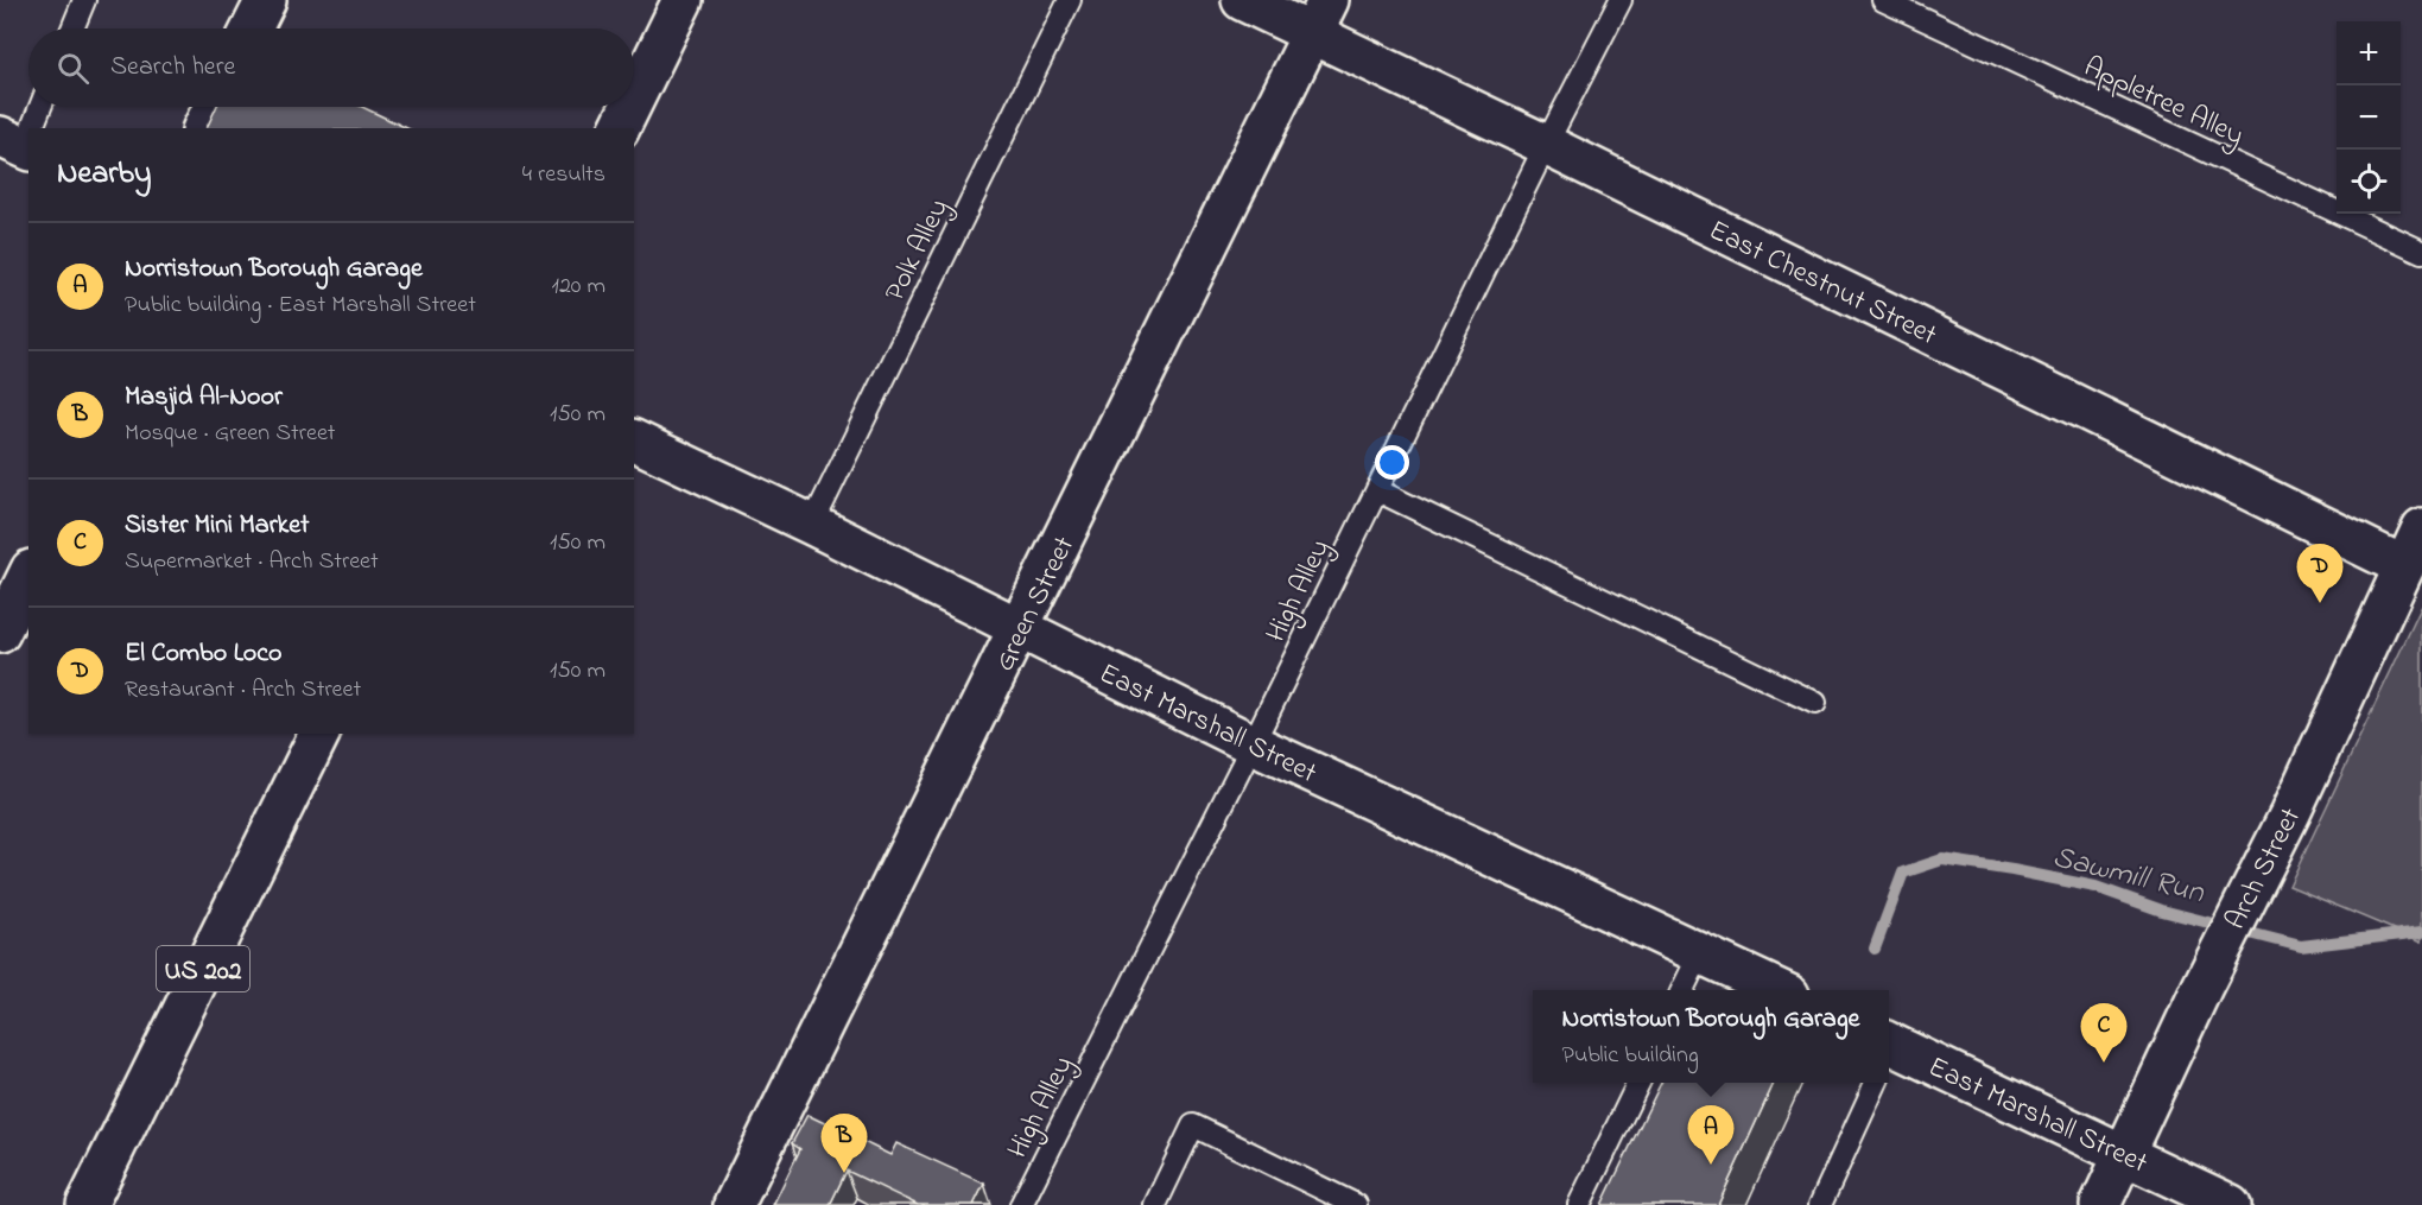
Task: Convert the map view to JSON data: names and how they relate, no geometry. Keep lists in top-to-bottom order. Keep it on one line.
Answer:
{"streets":{"main road":["East Chestnut Street","Green Street","East Marshall Street","Arch Street","US 202"],"lane":["Appletree Alley","Polk Alley","High Alley"]},"crossings":[["Polk Alley","East Marshall Street"],["East Chestnut Street","High Alley"],["East Chestnut Street","Green Street"],["East Chestnut Street","Arch Street"],["High Alley","East Marshall Street"],["Green Street","East Marshall Street"],["East Marshall Street","Arch Street"]],"water":["Sawmill Run"],"page":{"map_buttons":["+","−"],"search":"Search here","heading":["Nearby","4 results"],"list":[{"mark":"A","name":"Norristown Borough Garage","note":"Public building · East Marshall Street","value":"120 m"},{"mark":"B","name":"Masjid Al-Noor","note":"Mosque · Green Street","value":"150 m"},{"mark":"C","name":"Sister Mini Market","note":"Supermarket · Arch Street","value":"150 m"},{"mark":"D","name":"El Combo Loco","note":"Restaurant · Arch Street","value":"150 m"}],"pins":["D","C","A","B"],"popup":["Norristown Borough Garage","Public building"]}}
